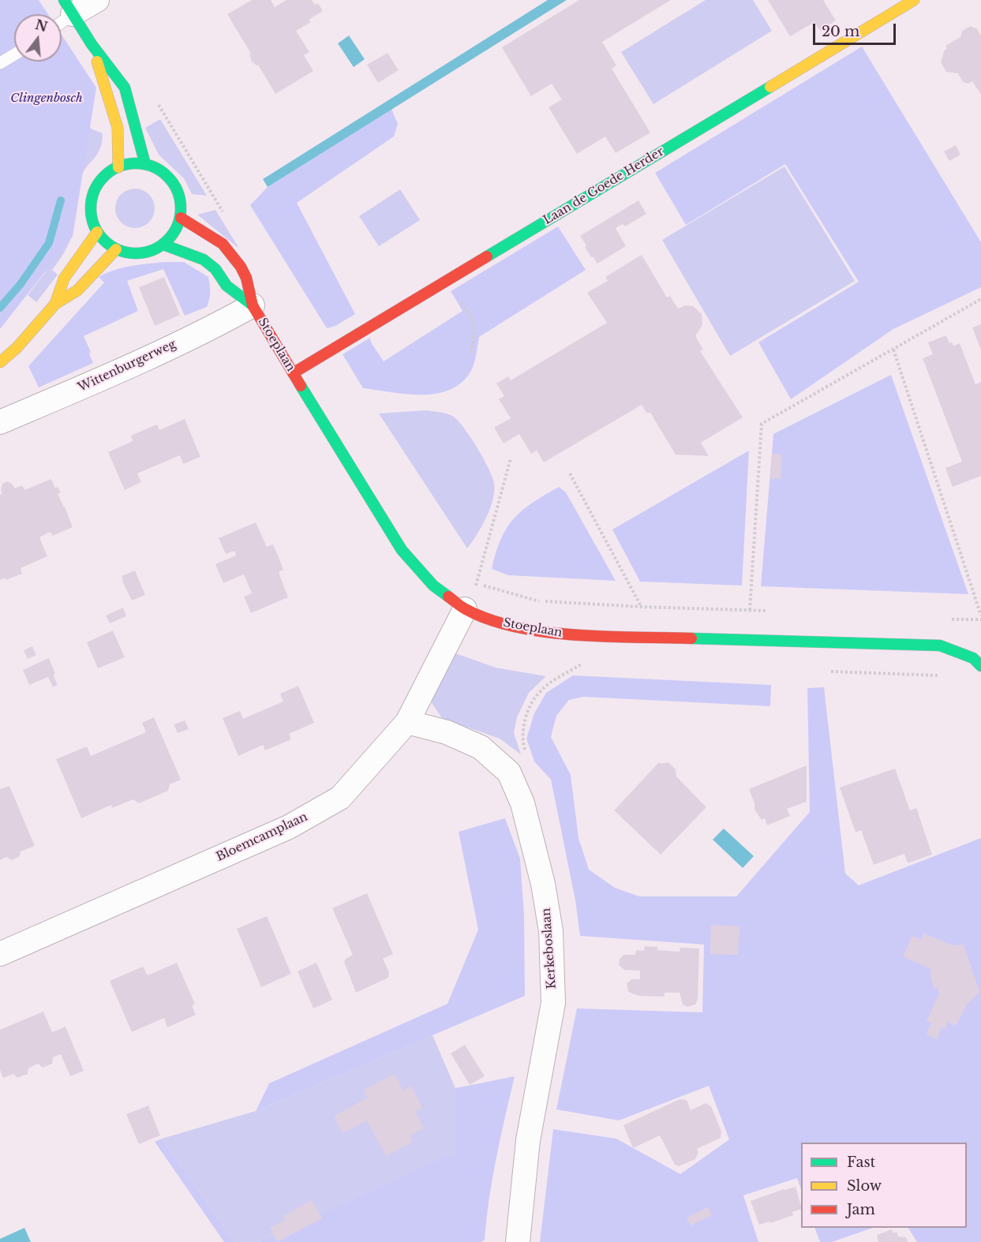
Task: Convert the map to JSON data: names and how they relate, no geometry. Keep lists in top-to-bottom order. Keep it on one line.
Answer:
{"streets":{"street":["Laan de Goede Herder","Stoeplaan","Wittenburgerweg","Bloemcamplaan","Kerkeboslaan"]},"crossings":[["Laan de Goede Herder","Stoeplaan"],["Stoeplaan","Wittenburgerweg"],["Stoeplaan","Bloemcamplaan"],["Bloemcamplaan","Kerkeboslaan"]],"parks":["Clingenbosch"],"legend":["Fast","Slow","Jam"],"scale_bar":"20 m","north":"top"}
